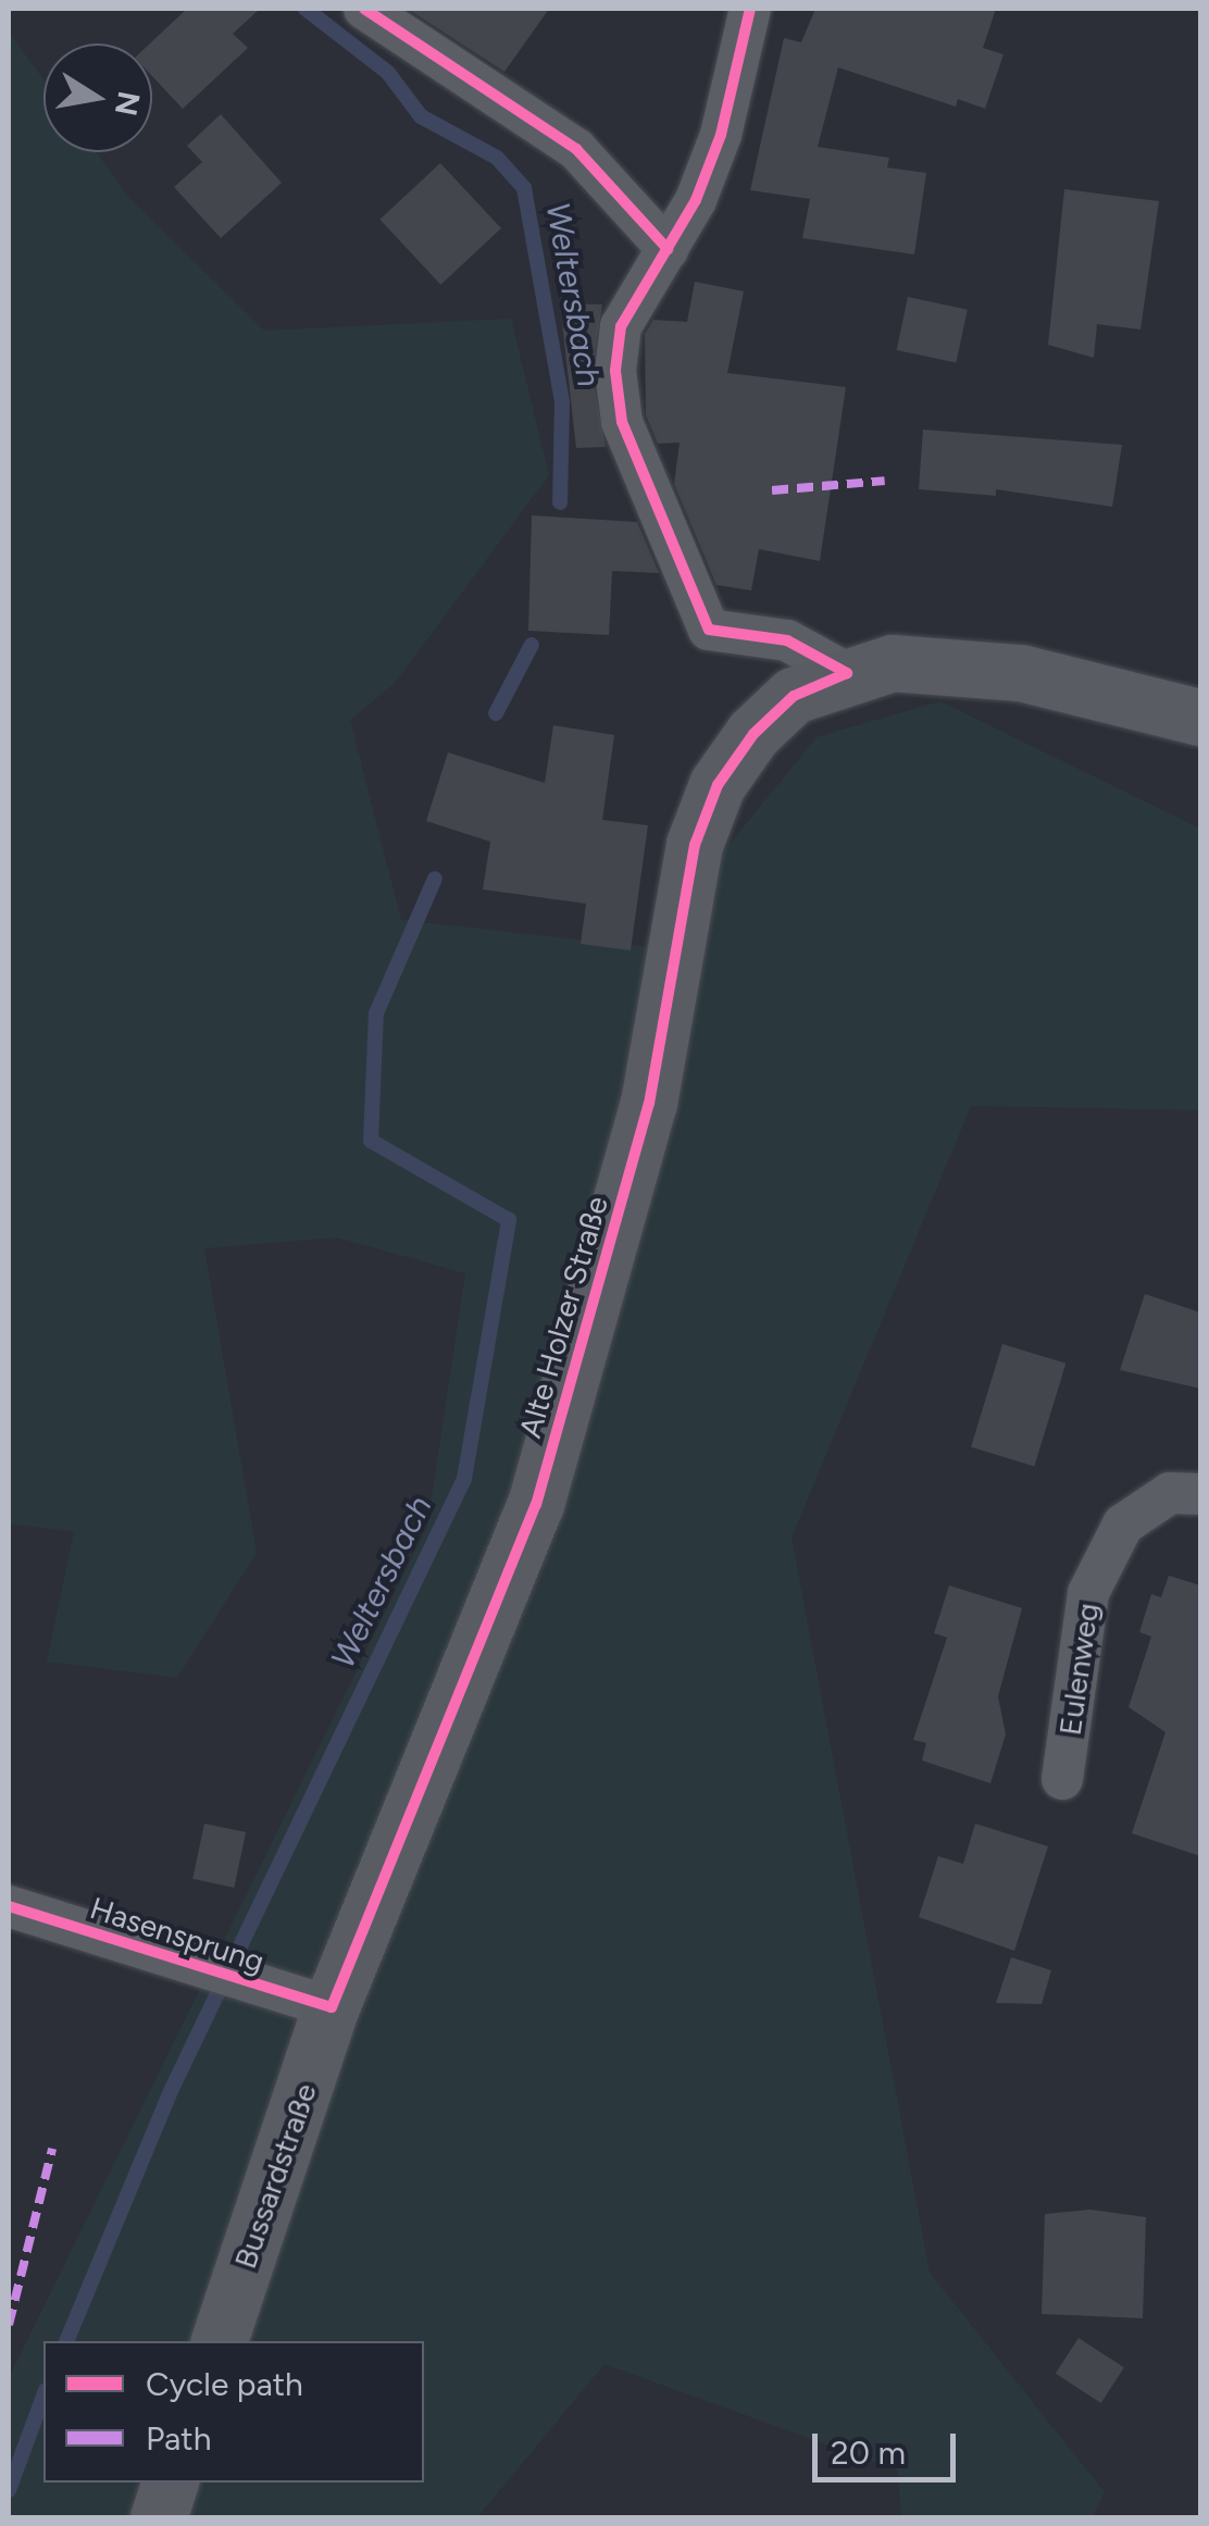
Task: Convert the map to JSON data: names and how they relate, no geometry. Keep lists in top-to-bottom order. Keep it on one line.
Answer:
{"streets":{"street":["Alte Holzer Straße","Eulenweg","Hasensprung","Bussardstraße"]},"crossings":[["Alte Holzer Straße","Hasensprung"],["Alte Holzer Straße","Bussardstraße"],["Hasensprung","Bussardstraße"]],"water":["Weltersbach"],"legend":["Cycle path","Path"],"scale_bar":"20 m","north":"right"}
